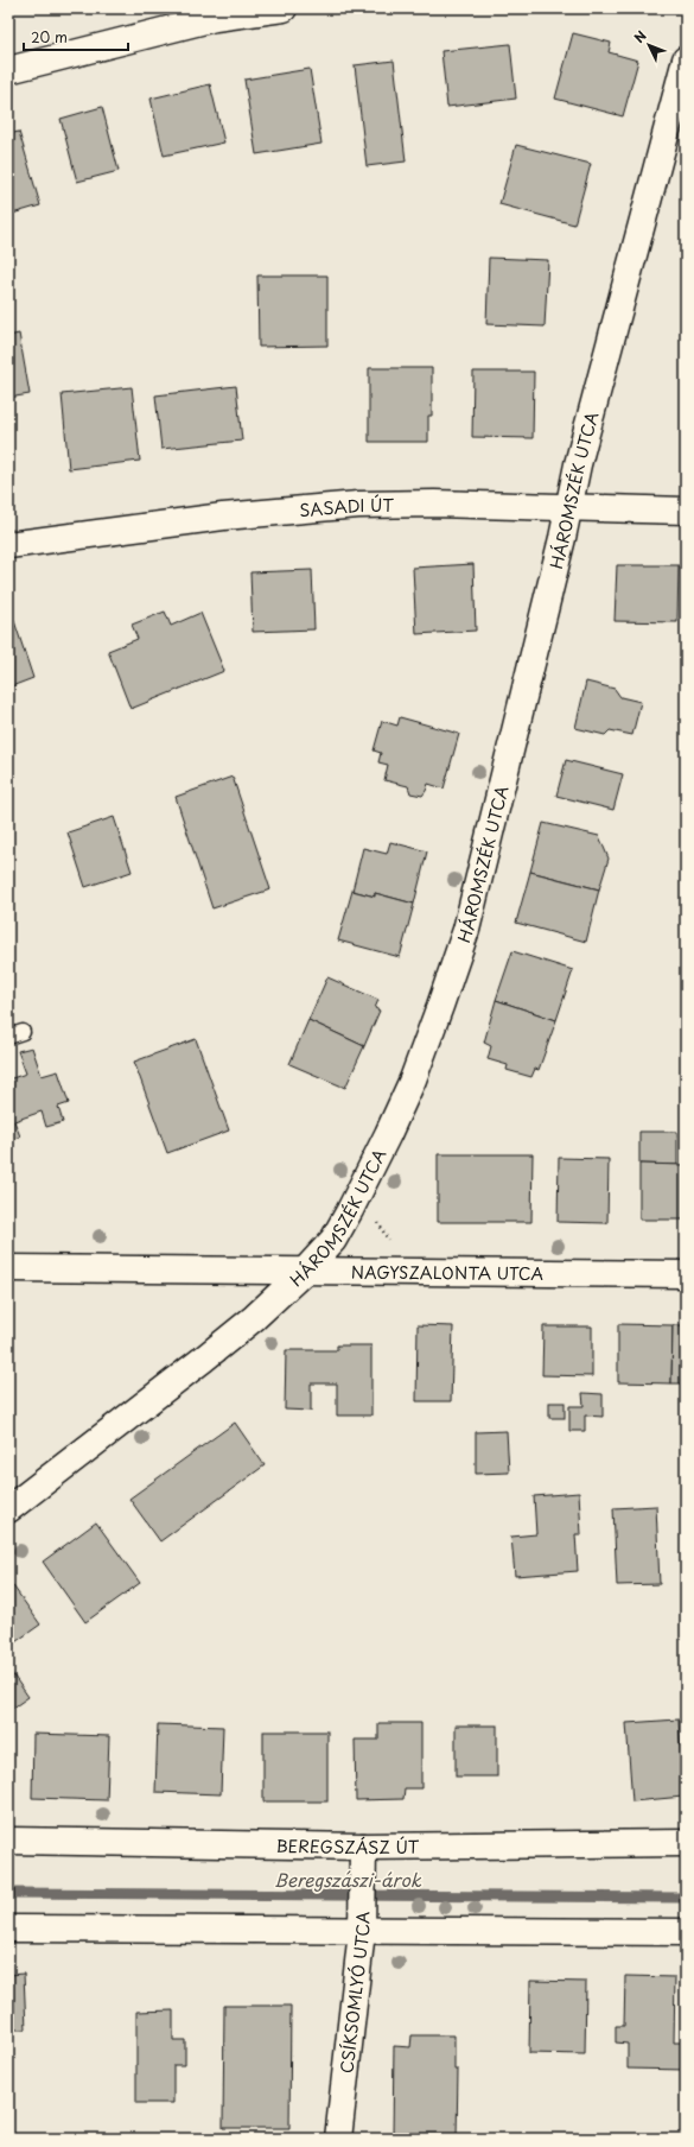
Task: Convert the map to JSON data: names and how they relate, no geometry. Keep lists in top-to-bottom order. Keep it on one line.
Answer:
{"streets":{"street":["HÁROMSZÉK UTCA","SASADI ÚT","NAGYSZALONTA UTCA","BEREGSZÁSZ ÚT","CSÍKSOMLYÓ UTCA"]},"crossings":[["HÁROMSZÉK UTCA","SASADI ÚT"],["HÁROMSZÉK UTCA","NAGYSZALONTA UTCA"],["BEREGSZÁSZ ÚT","CSÍKSOMLYÓ UTCA"]],"water":["Beregszászi-árok"],"scale_bar":"20 m","north":"top left"}
